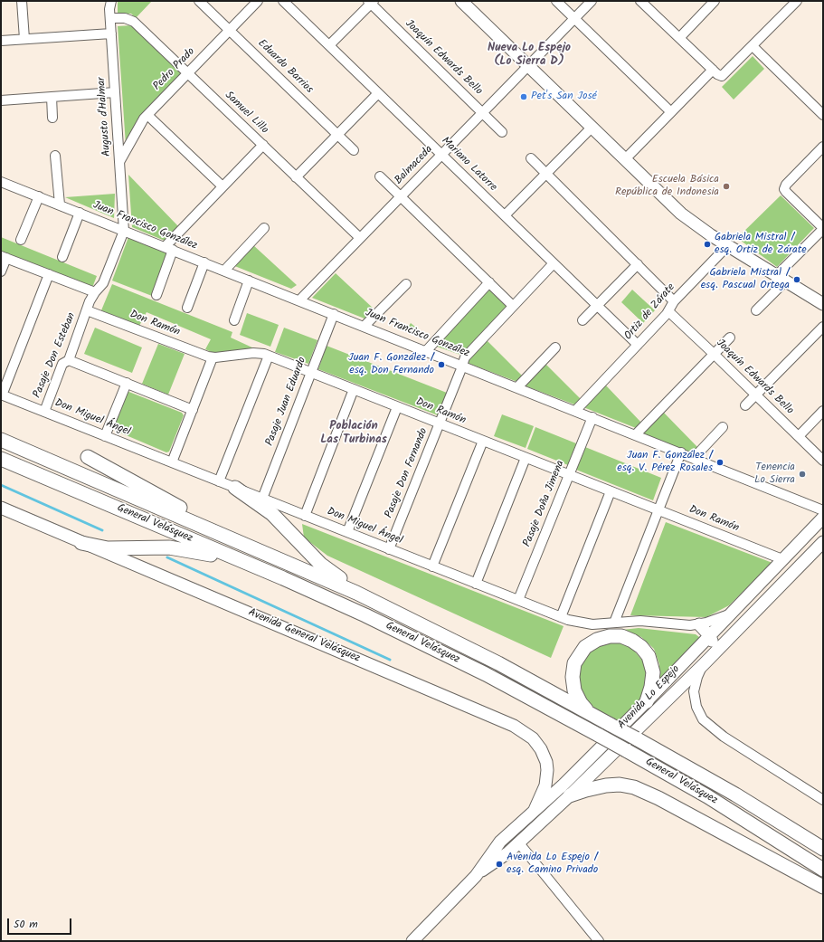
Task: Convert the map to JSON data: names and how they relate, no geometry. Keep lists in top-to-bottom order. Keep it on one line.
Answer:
{"streets":{"highway":["General Velásquez"],"main road":["Avenida General Velásquez","Avenida Lo Espejo"],"street":["Joaquín Edwards Bello","Eduardo Barrios","Pedro Prado","Samuel Lillo","Augusto d'Halmar","Mariano Latorre","Balmaceda","Juan Francisco González","Ortiz de Zárate","Don Ramón","Pasaje Don Esteban","Pasaje Juan Eduardo","Don Miguel Ángel","Pasaje Don Fernando","Pasaje Doña Jimena"]},"crossings":[["Joaquín Edwards Bello","Balmaceda"],["Joaquín Edwards Bello","Ortiz de Zárate"],["Eduardo Barrios","Pedro Prado"],["Pedro Prado","Samuel Lillo"],["Pedro Prado","Augusto d'Halmar"],["Samuel Lillo","Augusto d'Halmar"],["Samuel Lillo","Balmaceda"],["Augusto d'Halmar","Juan Francisco González"],["Augusto d'Halmar","Pasaje Don Esteban"],["Mariano Latorre","Balmaceda"],["Mariano Latorre","Ortiz de Zárate"],["Mariano Latorre","Pasaje Don Fernando"],["Balmaceda","Juan Francisco González"],["Juan Francisco González","Ortiz de Zárate"],["Juan Francisco González","Pasaje Don Esteban"],["Juan Francisco González","Pasaje Juan Eduardo"],["Juan Francisco González","Pasaje Don Fernando"],["Juan Francisco González","Pasaje Doña Jimena"],["Don Ramón","Pasaje Don Esteban"],["Don Ramón","Pasaje Juan Eduardo"],["Don Ramón","Pasaje Don Fernando"],["Don Ramón","Pasaje Doña Jimena"],["Don Ramón","Avenida Lo Espejo"],["Pasaje Don Esteban","Don Miguel Ángel"],["Pasaje Juan Eduardo","Don Miguel Ángel"],["Don Miguel Ángel","Pasaje Don Fernando"],["Don Miguel Ángel","Pasaje Doña Jimena"],["Don Miguel Ángel","Avenida Lo Espejo"],["Avenida General Velásquez","Avenida Lo Espejo"]],"districts":["Nueva Lo Espejo (Lo Sierra D)","Población Las Turbinas"],"places":["Pet's San José","Escuela Básica República de Indonesia","Gabriela Mistral / esq. Ortiz de Zárate","Gabriela Mistral / esq. Pascual Ortega","Juan F. González / esq. Don Fernando","Juan F. González / esq. V. Pérez Rosales","Tenencia Lo Sierra","Avenida Lo Espejo / esq. Camino Privado"],"scale_bar":"50 m"}
